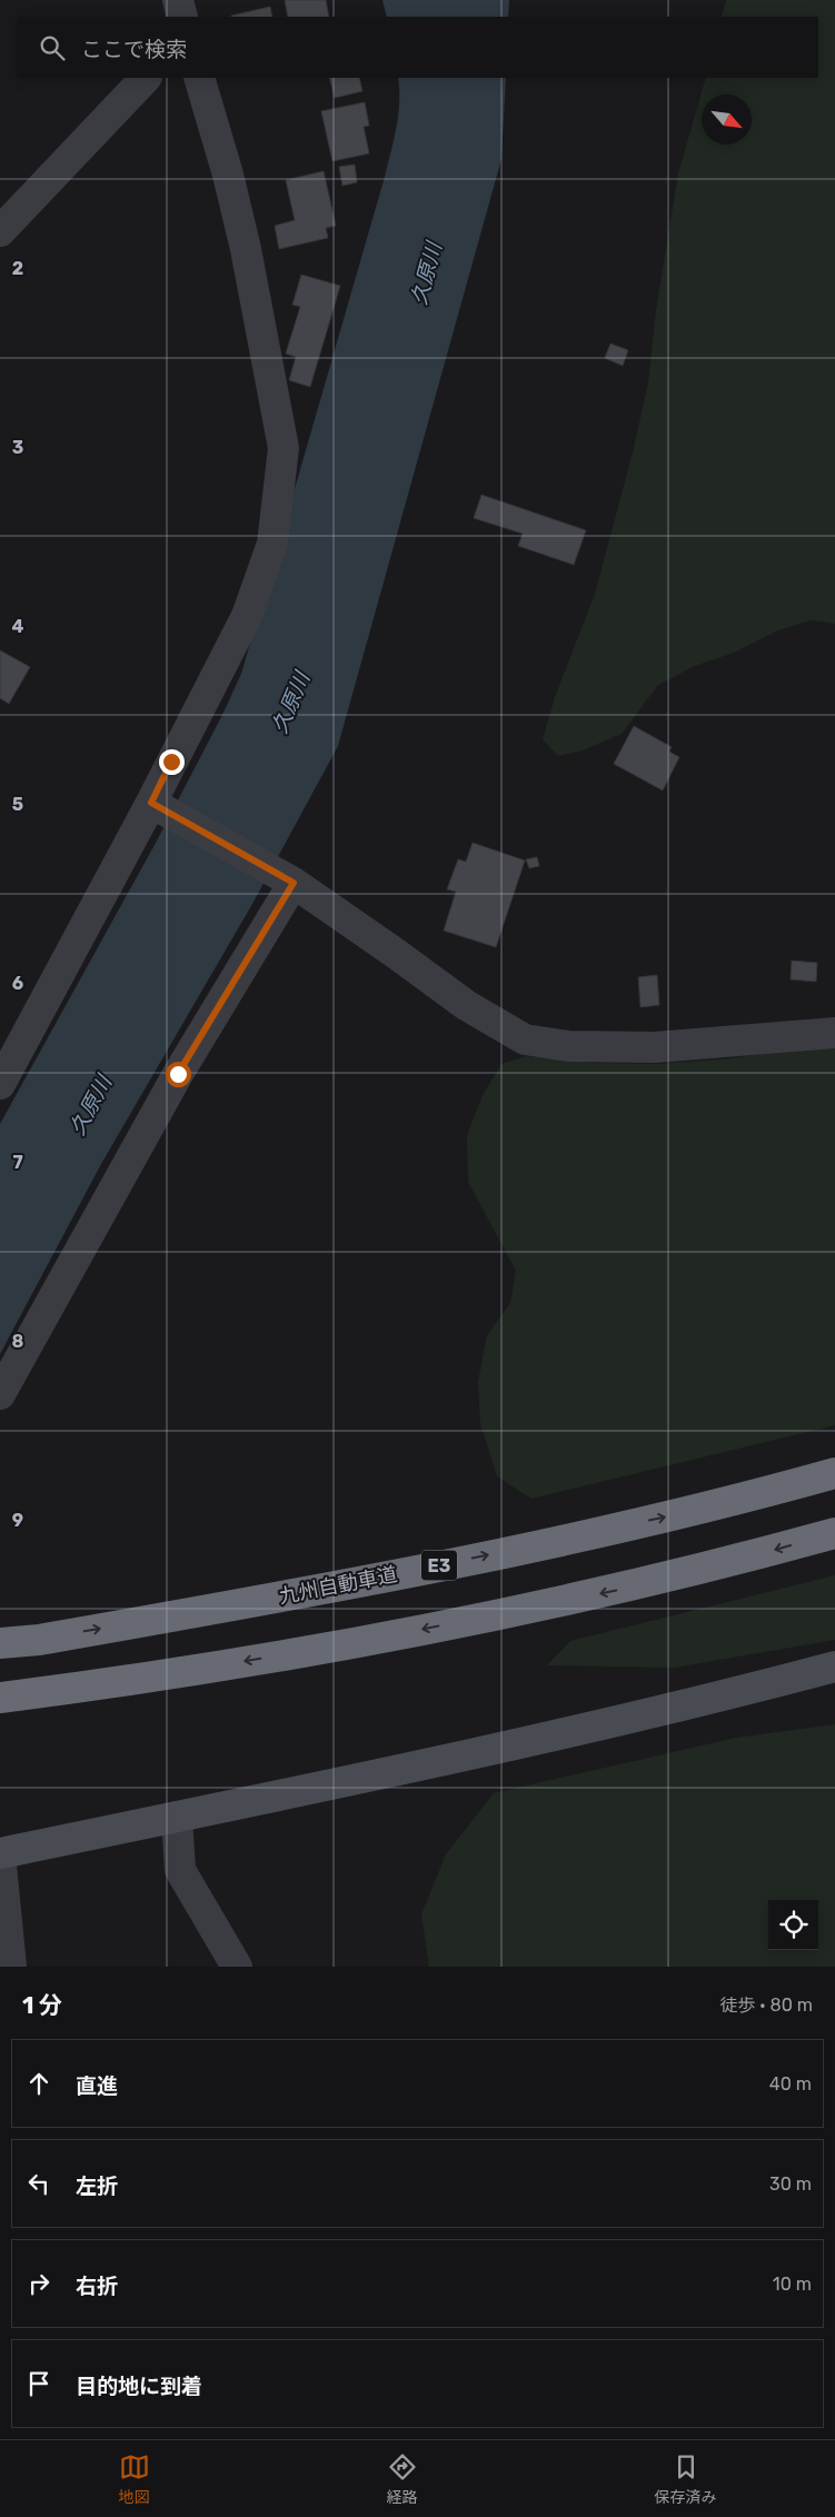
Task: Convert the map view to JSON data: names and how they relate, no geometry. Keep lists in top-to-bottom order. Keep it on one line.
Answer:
{"streets":{"highway":["E3","九州自動車道"]},"water":["久原川"],"north":"bottom right","page":{"search":"ここで検索","heading":["1 分","徒歩 · 80 m"],"list":[["直進","40 m"],["左折","30 m"],["右折","10 m"],"目的地に到着"],"nav":["地図","経路","保存済み"]},"grid":{"rows":["2","3","4","5","6","7","8","9"]}}
